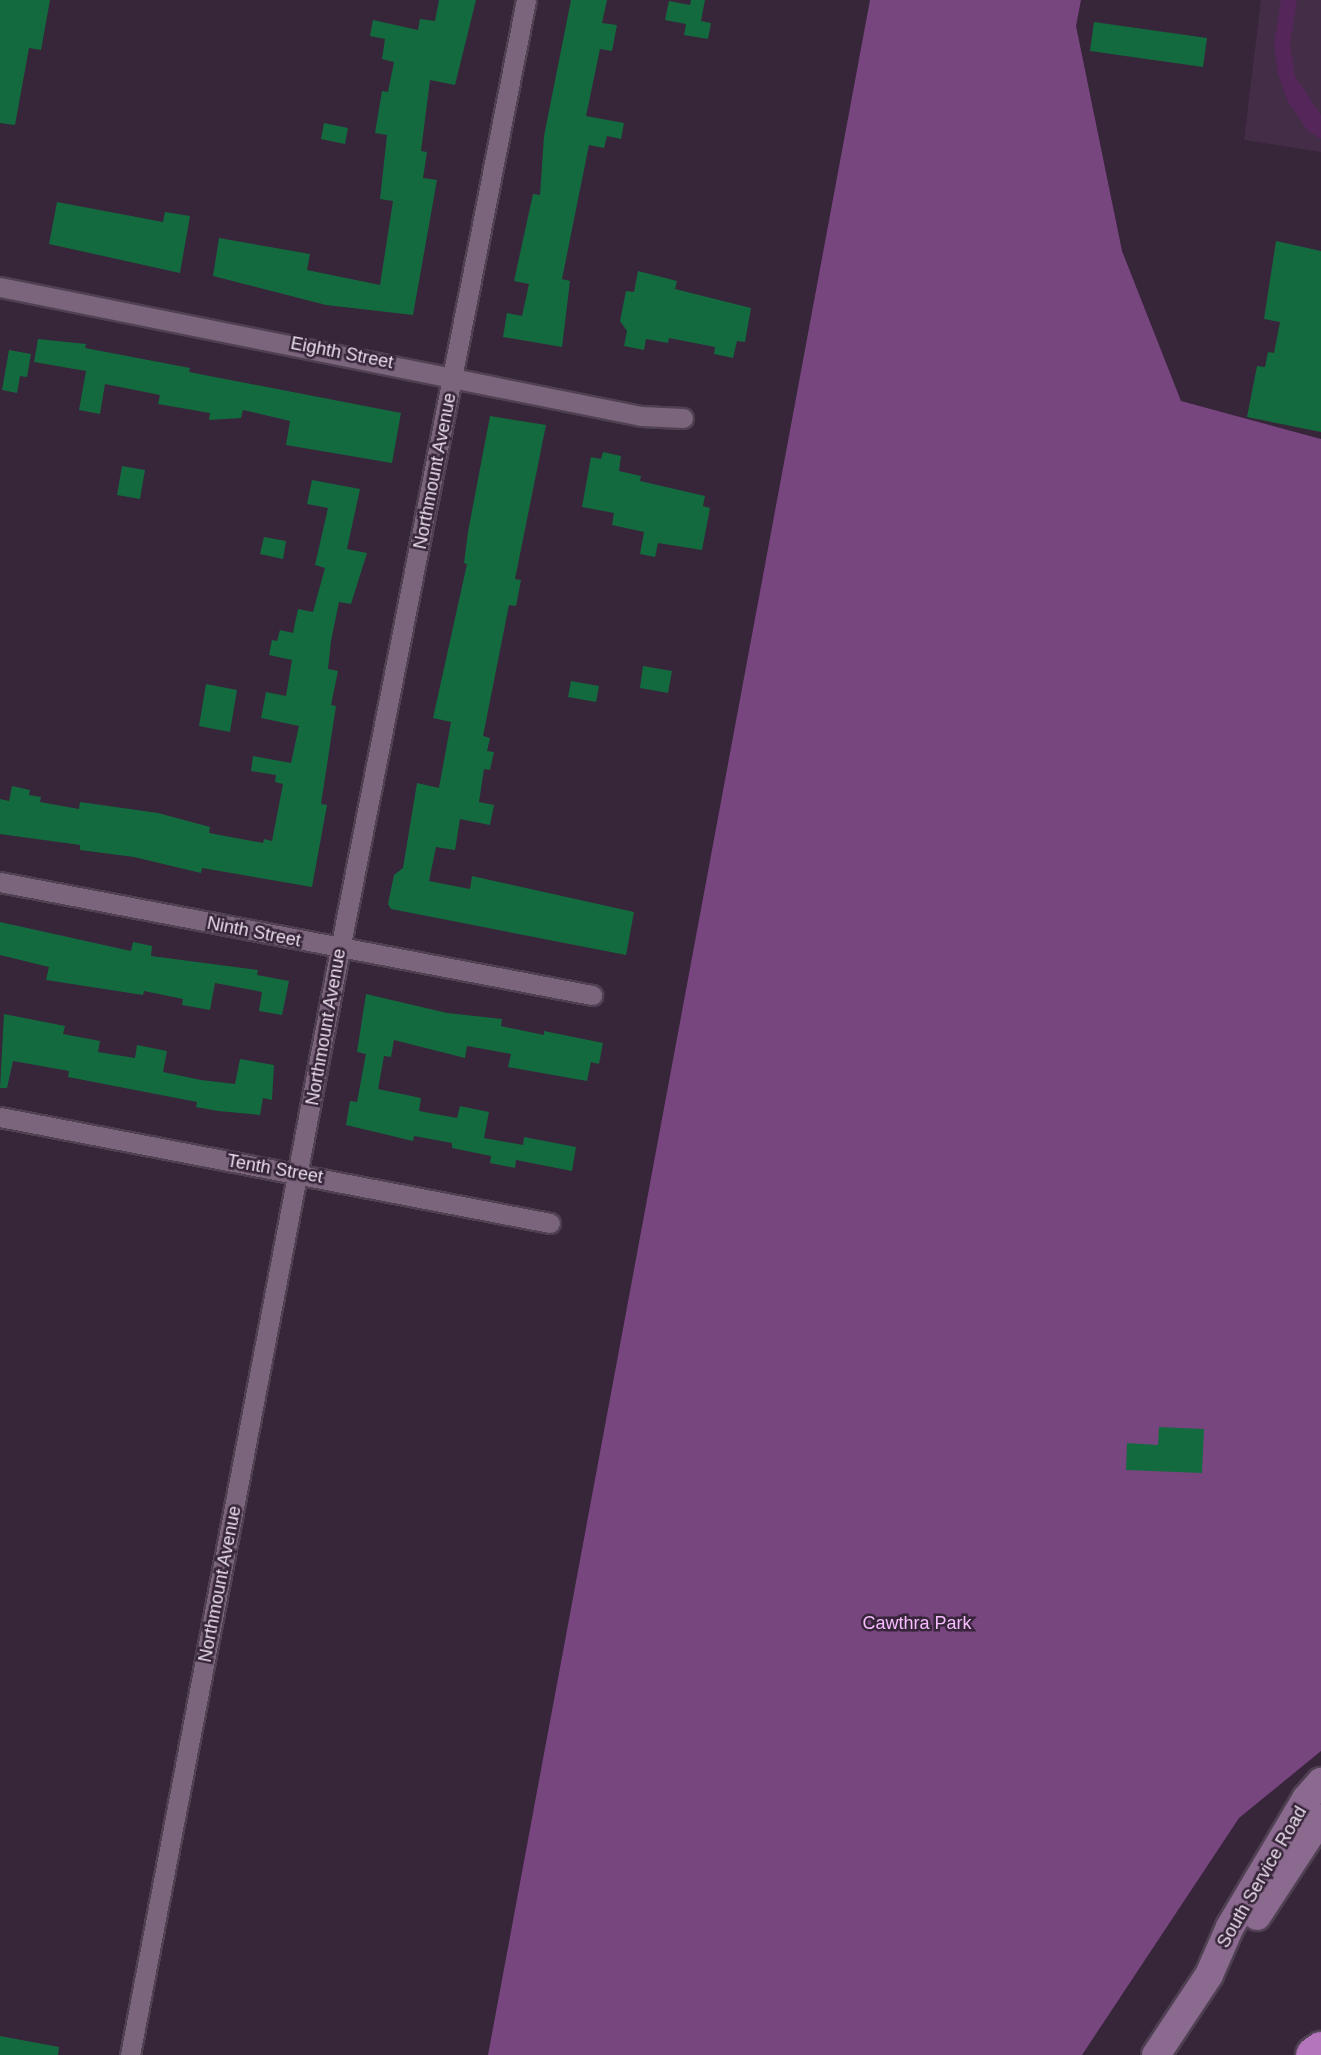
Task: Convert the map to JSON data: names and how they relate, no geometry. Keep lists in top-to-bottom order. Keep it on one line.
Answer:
{"streets":{"main road":["South Service Road"],"street":["Eighth Street","Northmount Avenue","Ninth Street","Tenth Street"]},"crossings":[["Eighth Street","Northmount Avenue"],["Northmount Avenue","Ninth Street"],["Northmount Avenue","Tenth Street"]],"parks":["Cawthra Park"]}
